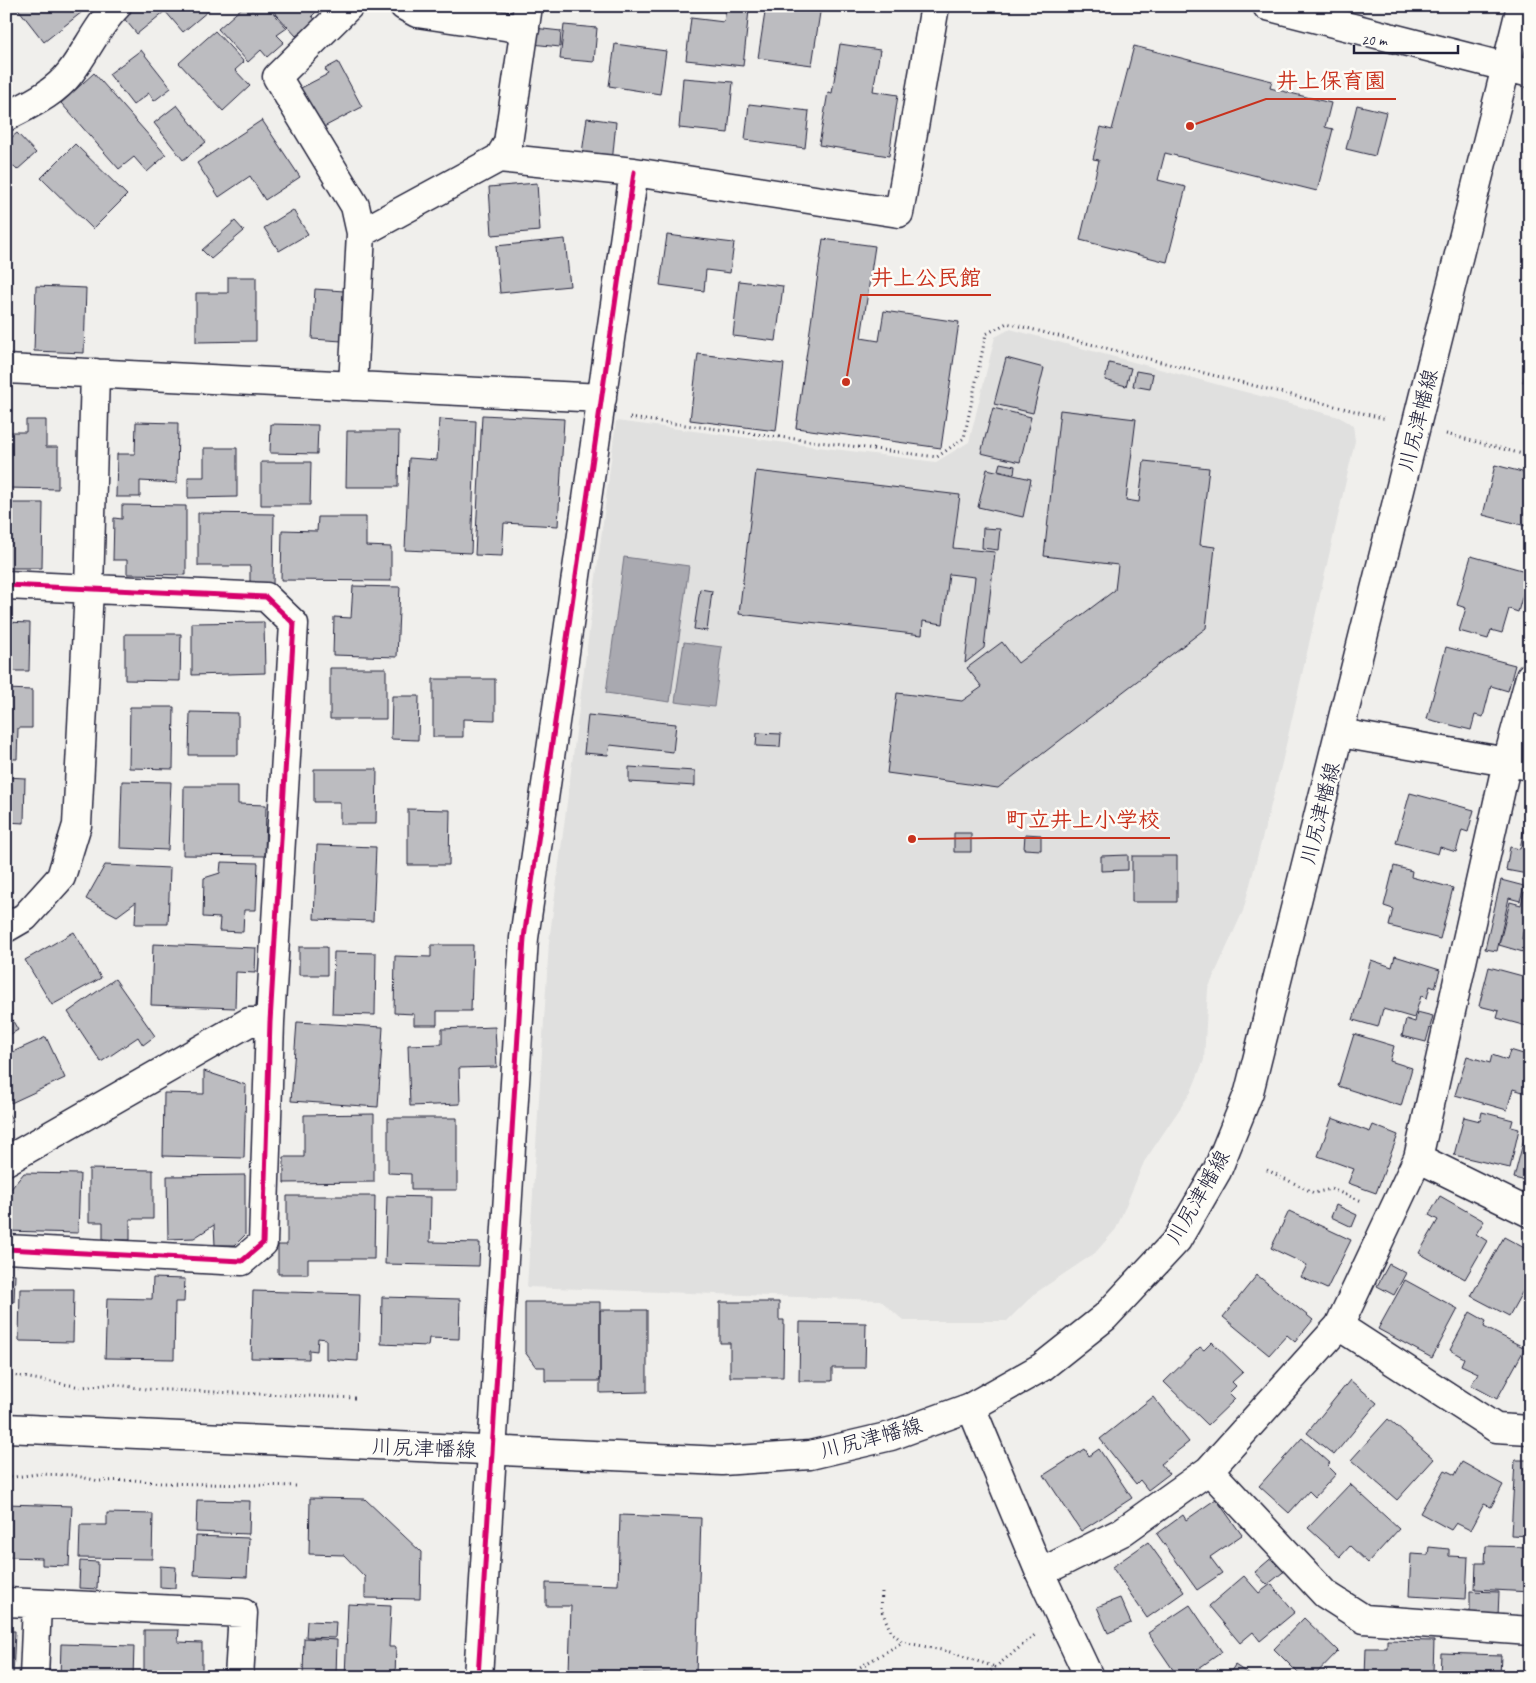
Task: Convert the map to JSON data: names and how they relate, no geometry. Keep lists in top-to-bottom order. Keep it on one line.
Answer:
{"streets":{"street":["川尻津幡線"]},"places":["井上保育園","井上公民館","町立井上小学校"],"scale_bar":"20 m"}
